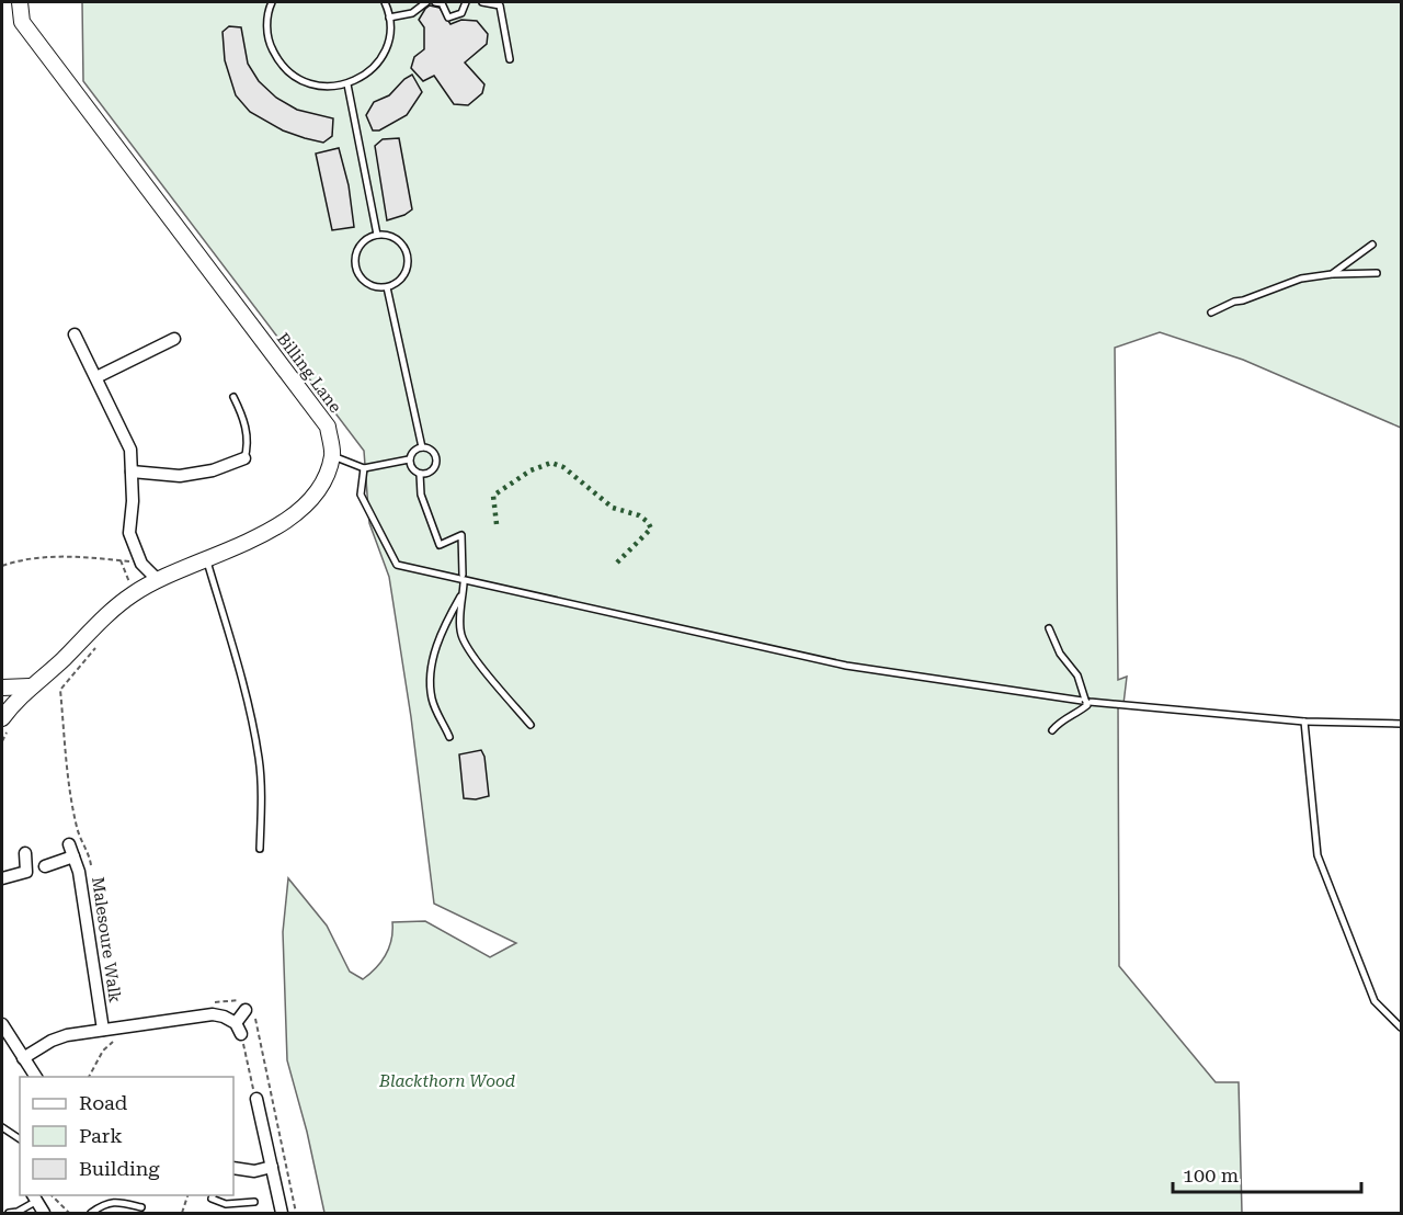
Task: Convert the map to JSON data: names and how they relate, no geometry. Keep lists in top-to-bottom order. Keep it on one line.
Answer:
{"streets":{"street":["Billing Lane","Malesoure Walk"]},"parks":["Blackthorn Wood"],"legend":["Road","Park","Building"],"scale_bar":"100 m"}
